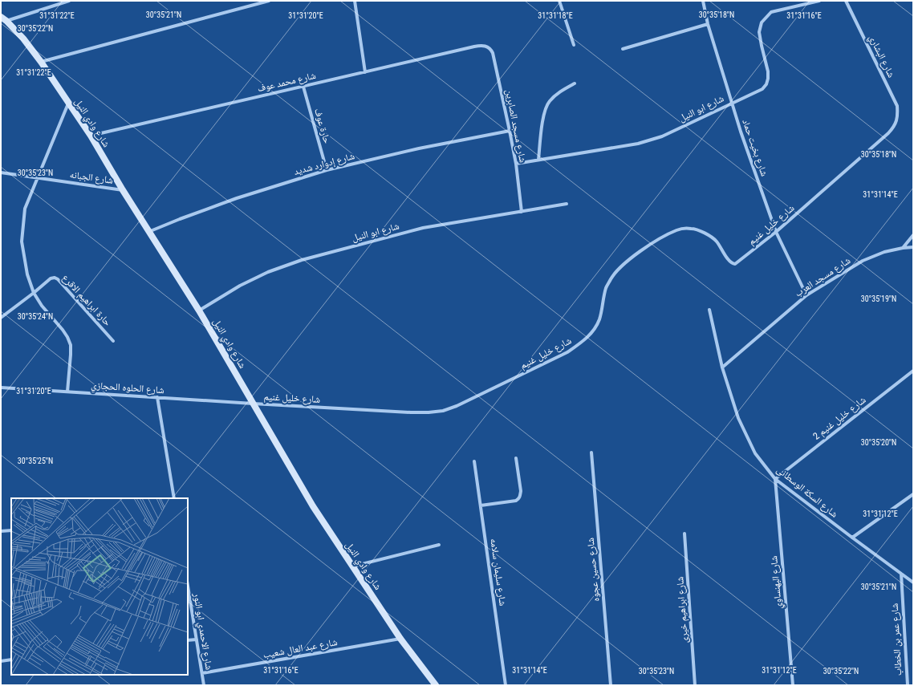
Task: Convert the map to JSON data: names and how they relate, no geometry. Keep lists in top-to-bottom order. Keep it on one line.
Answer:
{"streets":{"street":["شارع البشاري","شارع محمد عوف","شارع ابو النيل","شارع وادي النيل","حارة عوف","شارع مسجد الصابرين","شارع بخيت حماد","شارع إدوارد شديد","شارع الجبانه","شارع خليل غنيم","شارع مسجد العرب","حارة ابراهيم الاقرع","شارع الحلوه الحجازي","شارع خليل غنيم 2","شارع السكة الوسطانى","شارع حسين عجوه","شارع سليمان سلامه","شارع البهنساوي","شارع ابراهيم خيرى","شارع الاحمدي ابو النور","شارع عمر بن الخطاب","شارع عبد العال شعيب"]},"crossings":[["شارع البشاري","شارع خليل غنيم"],["شارع محمد عوف","شارع وادي النيل"],["شارع محمد عوف","حارة عوف"],["شارع محمد عوف","شارع مسجد الصابرين"],["شارع ابو النيل","شارع وادي النيل"],["شارع ابو النيل","شارع مسجد الصابرين"],["شارع ابو النيل","شارع بخيت حماد"],["شارع وادي النيل","شارع إدوارد شديد"],["شارع وادي النيل","شارع الجبانه"],["شارع وادي النيل","شارع خليل غنيم"],["شارع وادي النيل","شارع الحلوه الحجازي"],["شارع وادي النيل","شارع عبد العال شعيب"],["حارة عوف","شارع إدوارد شديد"],["شارع مسجد الصابرين","شارع إدوارد شديد"],["شارع بخيت حماد","شارع خليل غنيم"],["شارع بخيت حماد","شارع مسجد العرب"],["شارع خليل غنيم","شارع الحلوه الحجازي"],["شارع مسجد العرب","شارع السكة الوسطانى"],["شارع خليل غنيم 2","شارع السكة الوسطانى"],["شارع خليل غنيم 2","شارع البهنساوي"],["شارع السكة الوسطانى","شارع البهنساوي"],["شارع السكة الوسطانى","شارع عمر بن الخطاب"],["شارع الاحمدي ابو النور","شارع عبد العال شعيب"]],"coordinates":["30°35'18\"N","30°35'21\"N","31°31'22\"E","31°31'20\"E","31°31'18\"E","31°31'16\"E","30°35'22\"N","30°35'23\"N","31°31'14\"E","30°35'19\"N","30°35'24\"N","30°35'20\"N","30°35'25\"N","31°31'12\"E"]}
